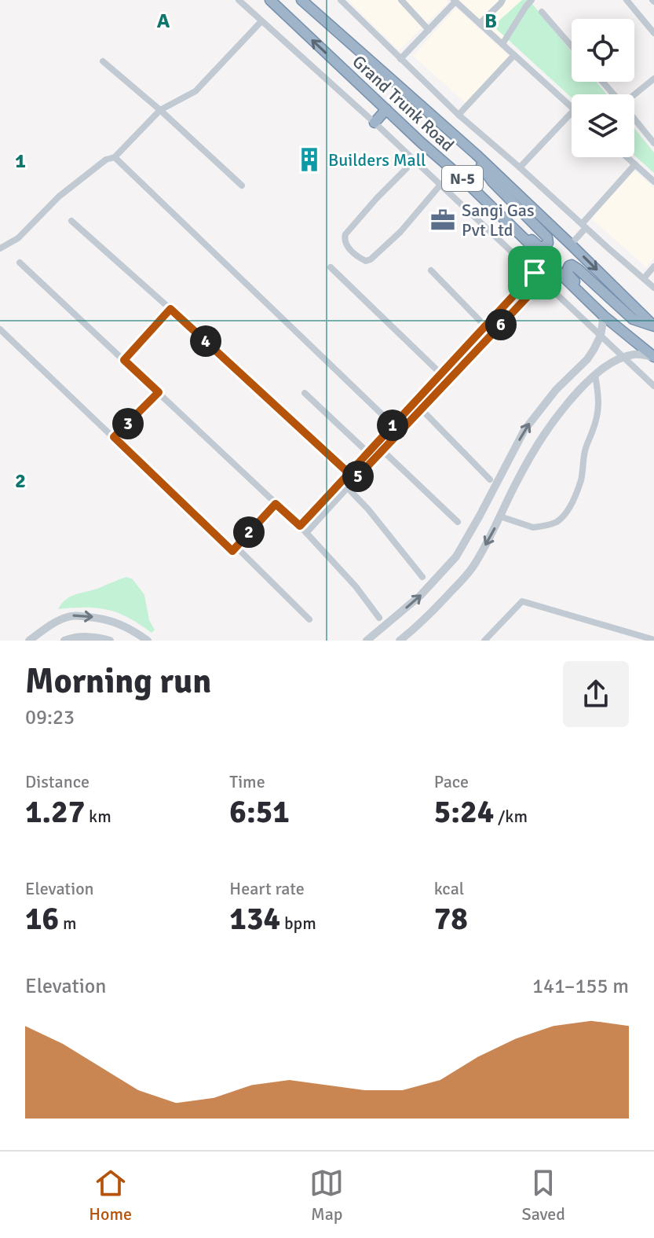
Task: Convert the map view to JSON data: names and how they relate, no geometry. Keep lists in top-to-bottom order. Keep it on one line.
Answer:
{"streets":{"highway":["Grand Trunk Road","N-5"]},"places":{"building":["Builders Mall"],"office":["Sangi Gas Pvt Ltd"]},"page":{"pins":["6","4","3","1","5","2"],"heading":["Morning run","09:23"],"stats":[["Distance","1.27 km"],["Time","6:51"],["Pace","5:24 /km"],["Elevation","16 m"],["Heart rate","134 bpm"],["kcal","78"]],"chart":["Elevation","141–155 m"],"tabs":["Home","Map","Saved"]},"grid":{"columns":["A","B"],"rows":["1","2"]}}
